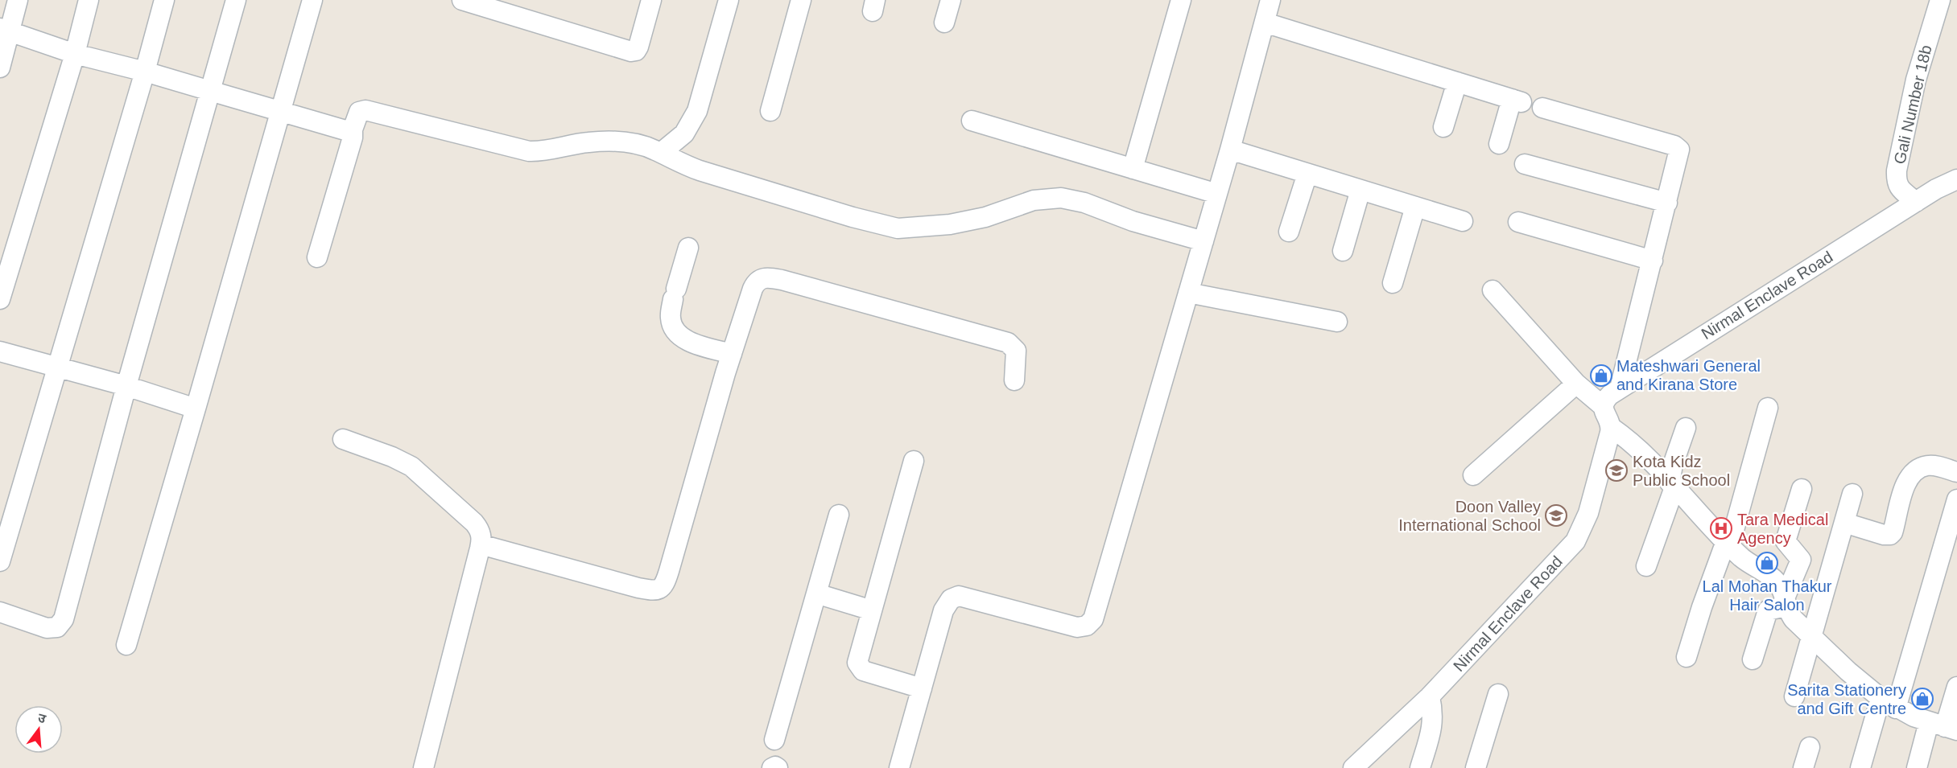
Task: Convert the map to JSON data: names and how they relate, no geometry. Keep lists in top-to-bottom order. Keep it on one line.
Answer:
{"streets":{"street":["Gali Number 18b","Nirmal Enclave Road"]},"crossings":[["Gali Number 18b","Nirmal Enclave Road"]],"places":{"shop":["Mateshwari General and Kirana Store","Lal Mohan Thakur Hair Salon","Sarita Stationery and Gift Centre"],"school or university":["Kota Kidz Public School","Doon Valley International School"],"hospital":["Tara Medical Agency"]},"north":"top"}
